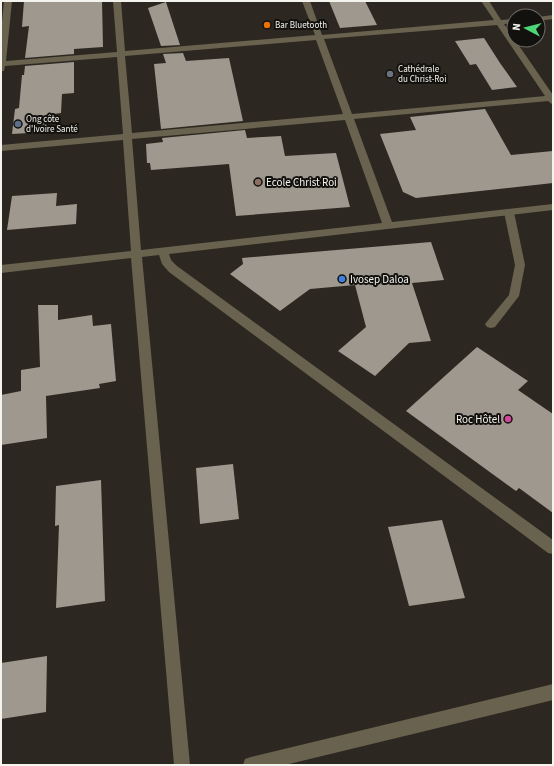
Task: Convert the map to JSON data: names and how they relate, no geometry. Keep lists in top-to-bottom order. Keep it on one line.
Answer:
{"places":["Bar Bluetooth","Cathédrale du Christ-Roi","Ong côte d'Ivoire Santé","Ecole Christ Roi","Ivosep Daloa","Roc Hôtel"],"north":"left"}
